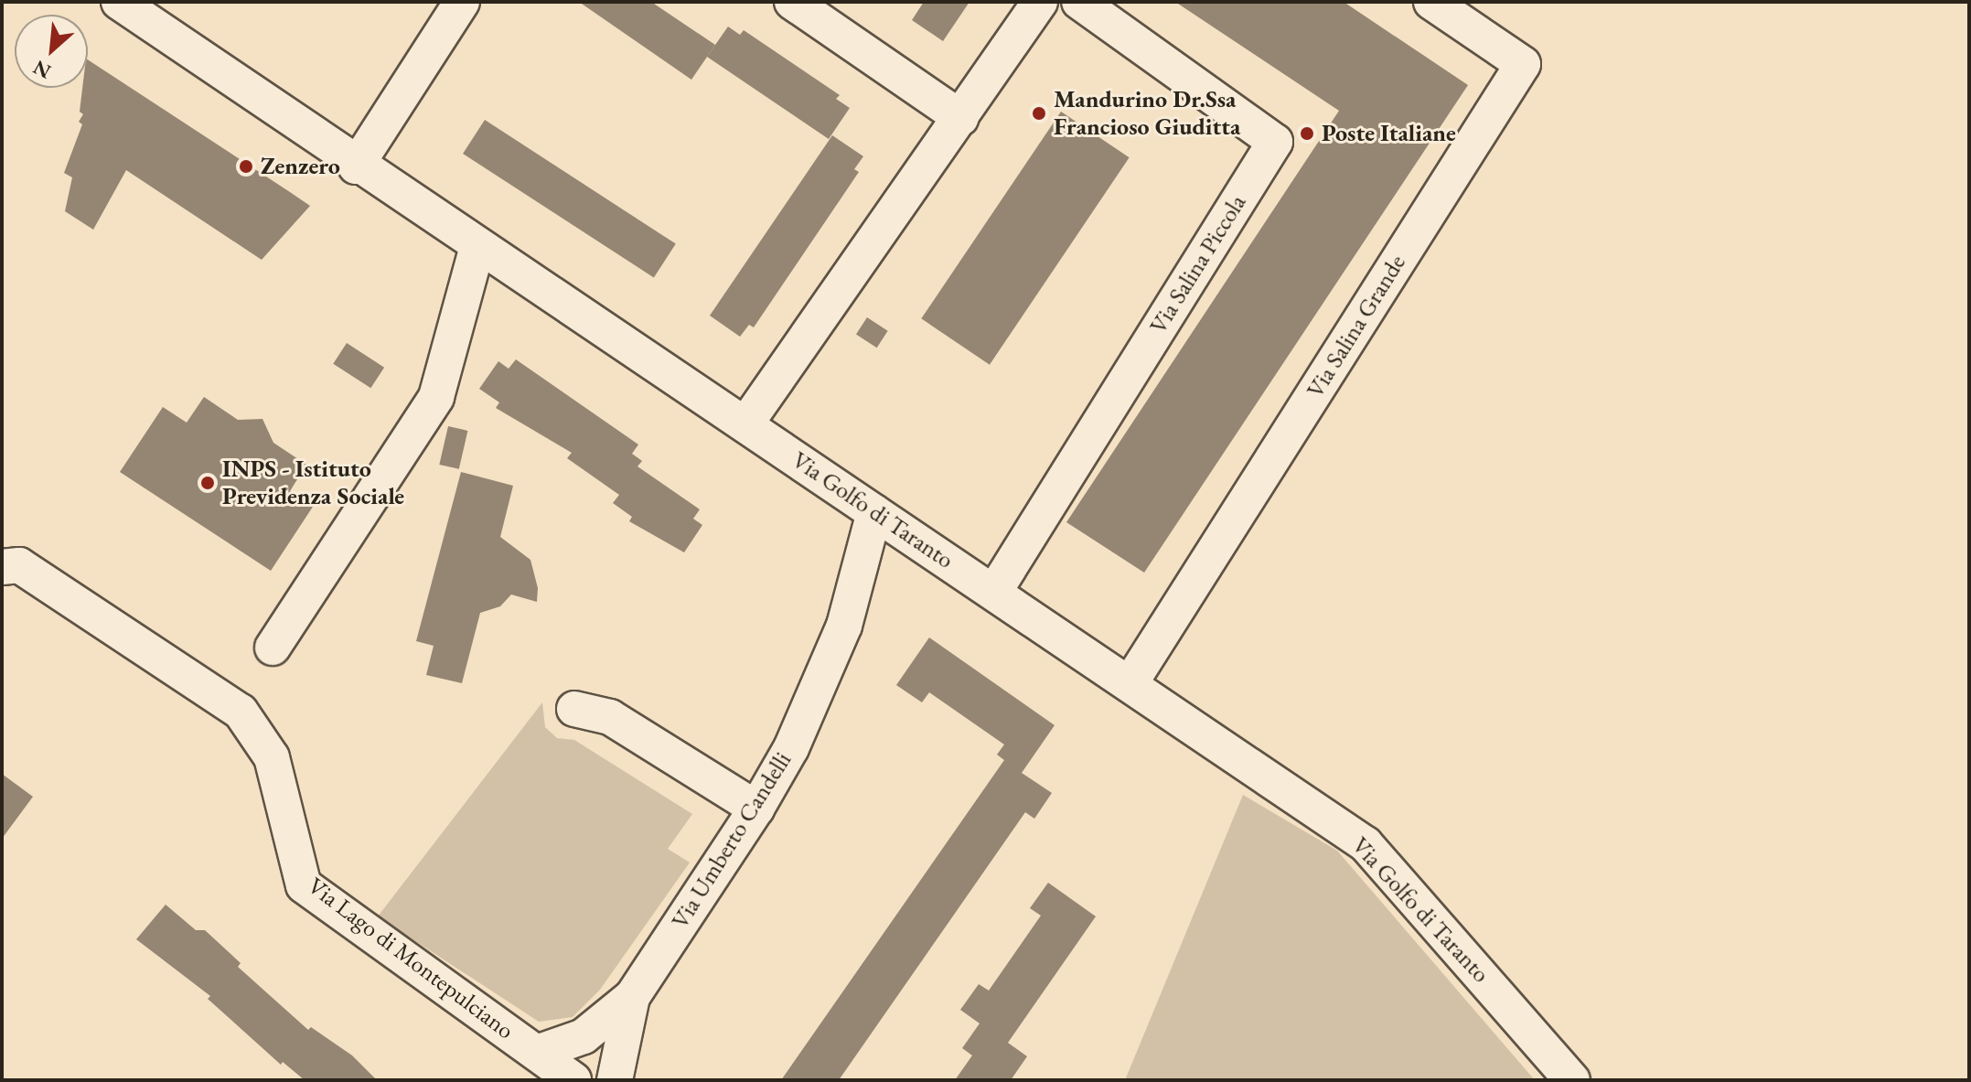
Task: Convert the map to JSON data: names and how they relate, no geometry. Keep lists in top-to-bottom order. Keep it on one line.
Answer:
{"streets":{"street":["Via Salina Piccola","Via Salina Grande","Via Golfo di Taranto","Via Umberto Candelli","Via Lago di Montepulciano"]},"crossings":[["Via Salina Piccola","Via Golfo di Taranto"],["Via Salina Grande","Via Golfo di Taranto"],["Via Golfo di Taranto","Via Umberto Candelli"],["Via Umberto Candelli","Via Lago di Montepulciano"]],"places":["Mandurino Dr.Ssa Francioso Giuditta","Poste Italiane","Zenzero","INPS - Istituto Previdenza Sociale"],"north":"bottom left"}
